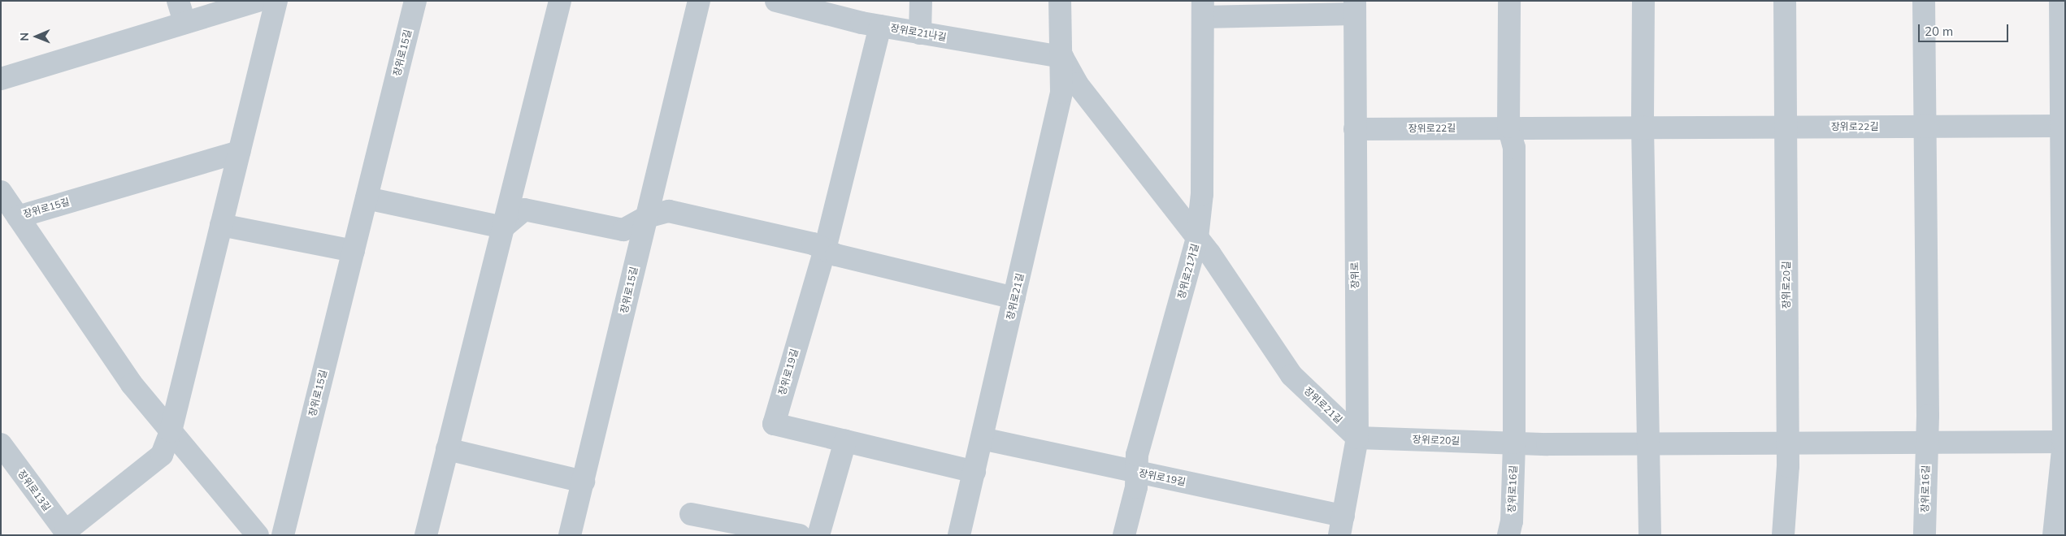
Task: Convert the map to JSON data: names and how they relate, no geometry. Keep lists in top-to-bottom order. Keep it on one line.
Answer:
{"streets":{"street":["장위로21나길","장위로15길","장위로22길","장위로21가길","장위로","장위로20길","장위로21길","장위로19길","장위로16길","장위로13길"]},"crossings":[["장위로21나길","장위로21길"],["장위로21나길","장위로19길"],["장위로22길","장위로"],["장위로22길","장위로20길"],["장위로21가길","장위로"],["장위로21가길","장위로21길"],["장위로21가길","장위로19길"],["장위로","장위로20길"],["장위로","장위로21길"],["장위로","장위로19길"],["장위로20길","장위로21길"],["장위로20길","장위로16길"],["장위로21길","장위로19길"]],"scale_bar":"20 m","north":"left"}
